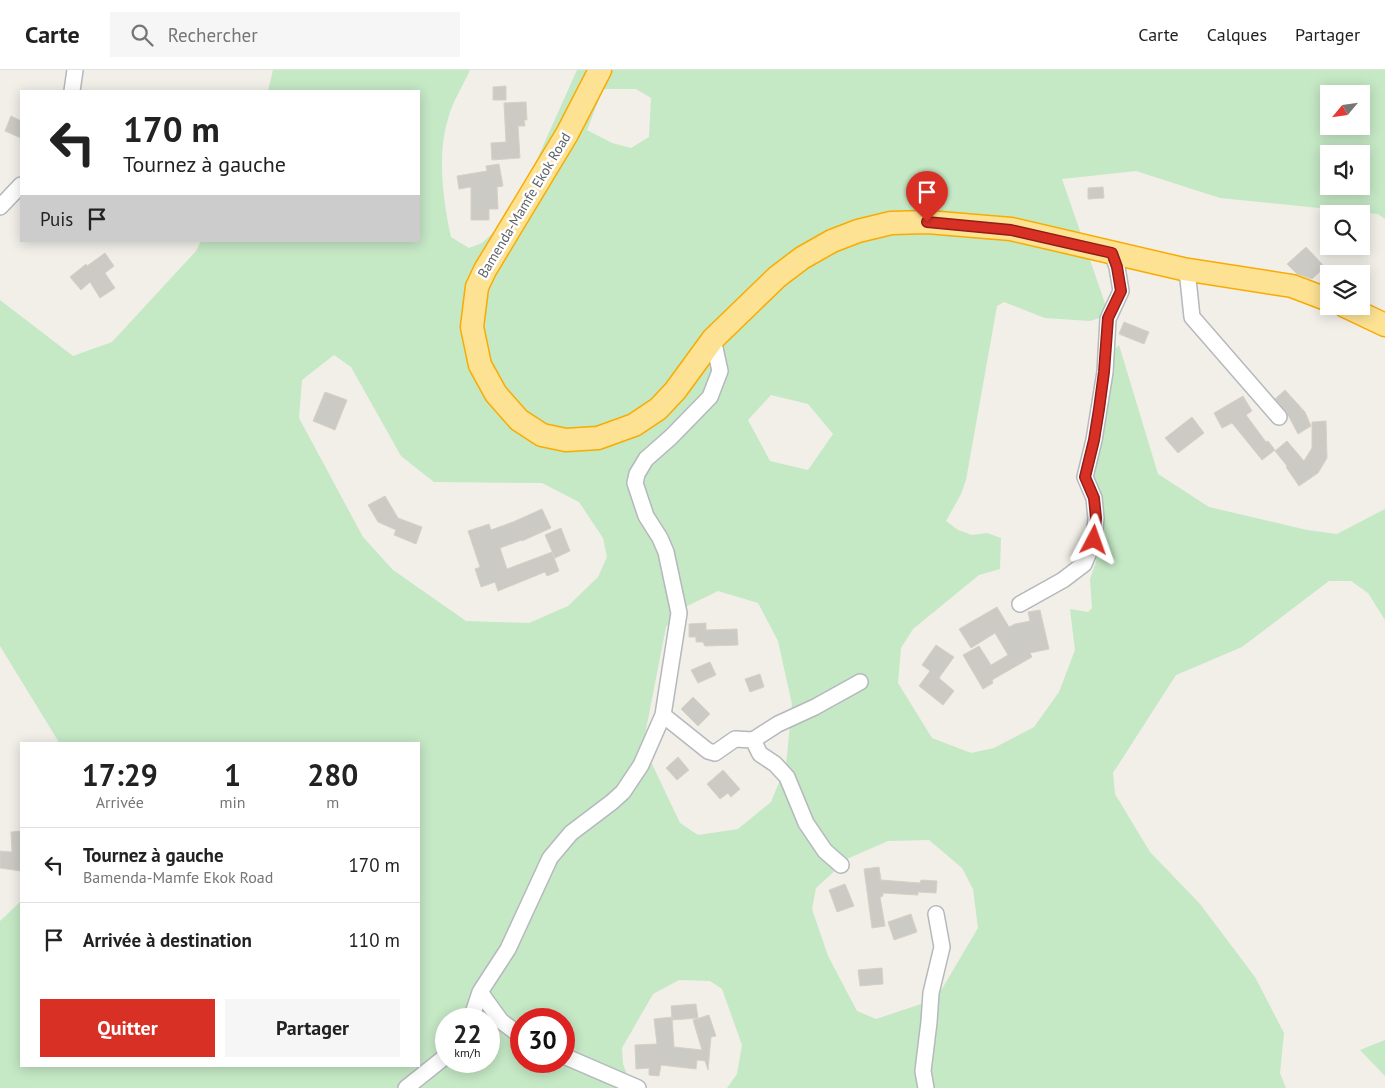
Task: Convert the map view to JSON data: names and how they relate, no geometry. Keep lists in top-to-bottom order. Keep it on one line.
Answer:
{"streets":{"highway":["Bamenda-Mamfe Ekok Road"]},"north":"bottom left","page":{"header":"Carte","search":"Rechercher","nav":["Carte","Calques","Partager"],"turn":["170 m","Tournez à gauche"],"then":"Puis","eta":["17:29","Arrivée","1","min","280","m"],"list":[{"name":"Tournez à gauche","note":"Bamenda-Mamfe Ekok Road","value":"170 m"},{"name":"Arrivée à destination","value":"110 m"}],"buttons":["Quitter","Partager"],"speed":"22 km/h","limit":"30"}}
